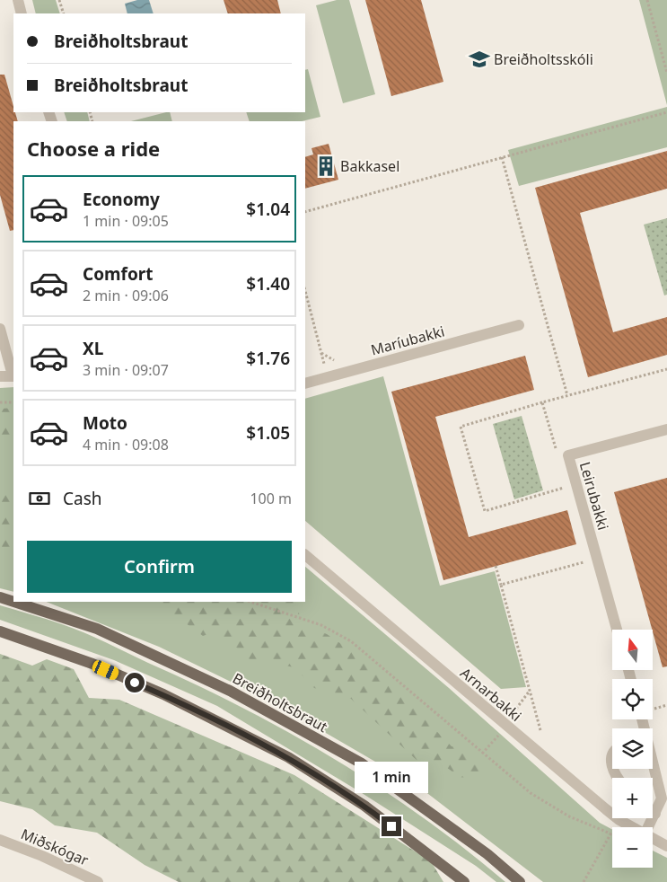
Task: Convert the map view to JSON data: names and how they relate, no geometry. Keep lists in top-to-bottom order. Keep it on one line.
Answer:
{"streets":{"main road":["Breiðholtsbraut"],"street":["Maríubakki","Leirubakki","Arnarbakki","Miðskógar"]},"places":{"school or university":["Breiðholtsskóli"],"building":["Bakkasel"]},"north":"top","page":{"banner":["Breiðholtsbraut","Breiðholtsbraut"],"heading":"Choose a ride","list":[{"name":"Economy","note":"1 min · 09:05","value":"$1.04"},{"name":"Comfort","note":"2 min · 09:06","value":"$1.40"},{"name":"XL","note":"3 min · 09:07","value":"$1.76"},{"name":"Moto","note":"4 min · 09:08","value":"$1.05"}],"pay":["Cash","100 m"],"buttons":"Confirm","map_buttons":["+","−"],"bubble":"1 min"}}
